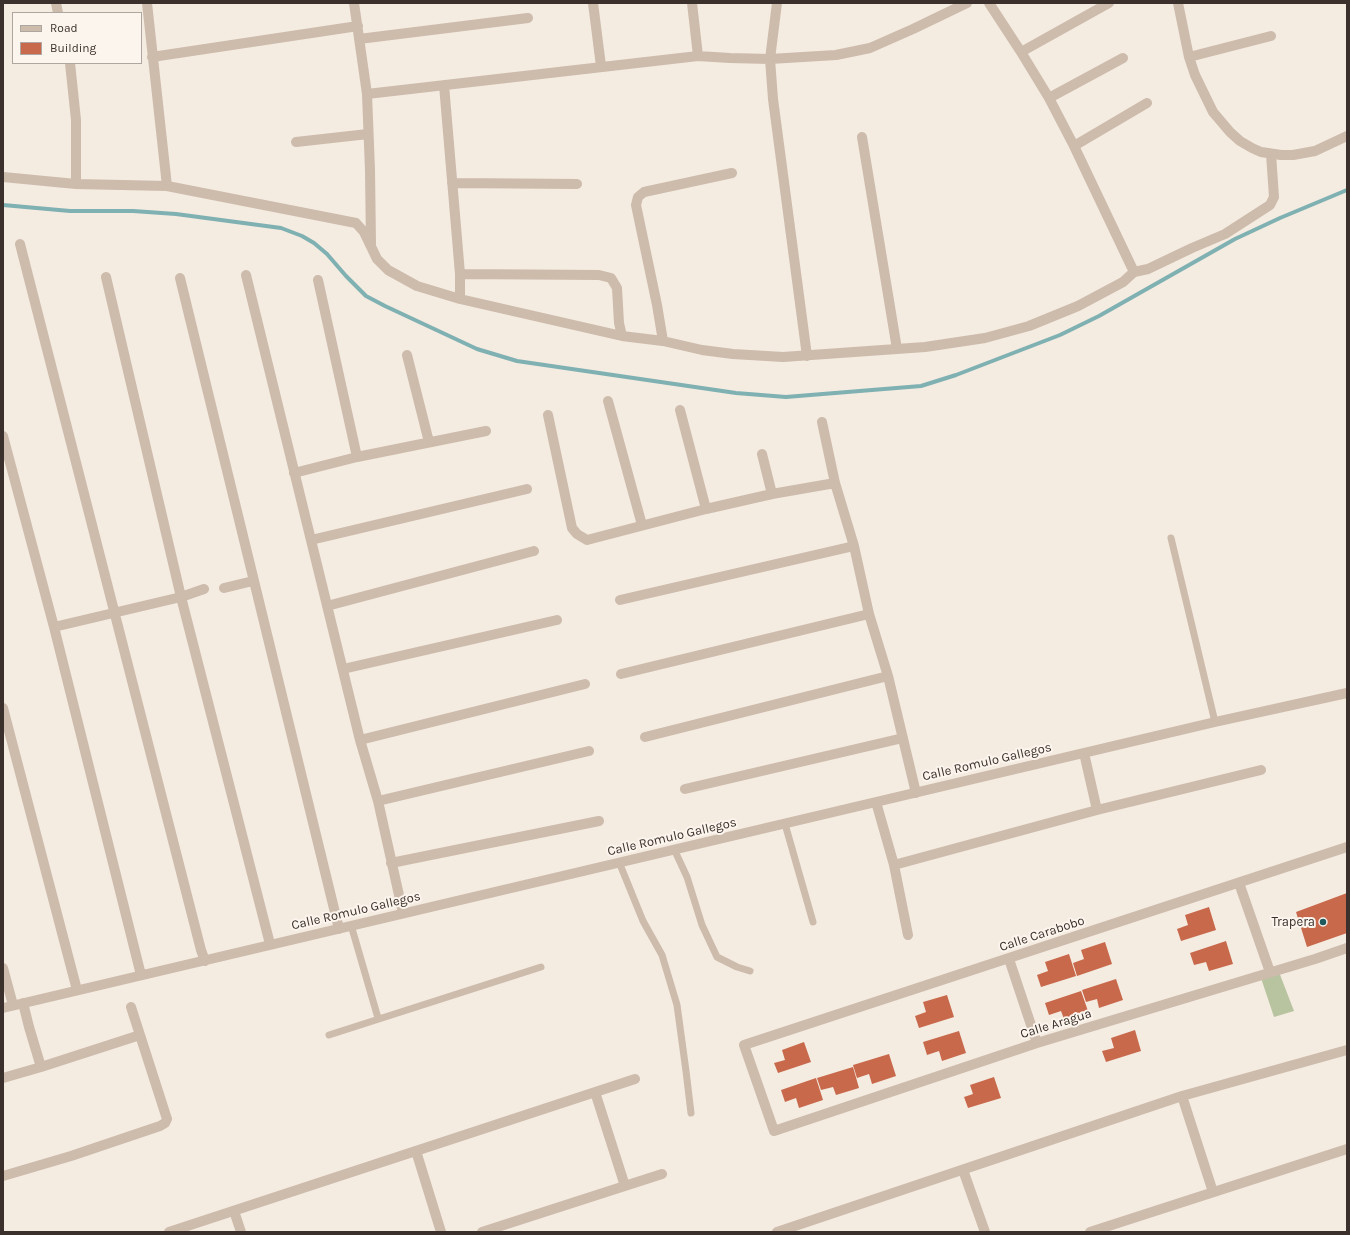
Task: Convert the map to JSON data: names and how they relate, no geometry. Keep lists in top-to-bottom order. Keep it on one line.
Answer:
{"streets":{"street":["Calle Romulo Gallegos","Calle Carabobo","Calle Aragua"]},"crossings":[["Calle Carabobo","Calle Aragua"]],"places":["Trapera"],"legend":["Road","Building"]}
